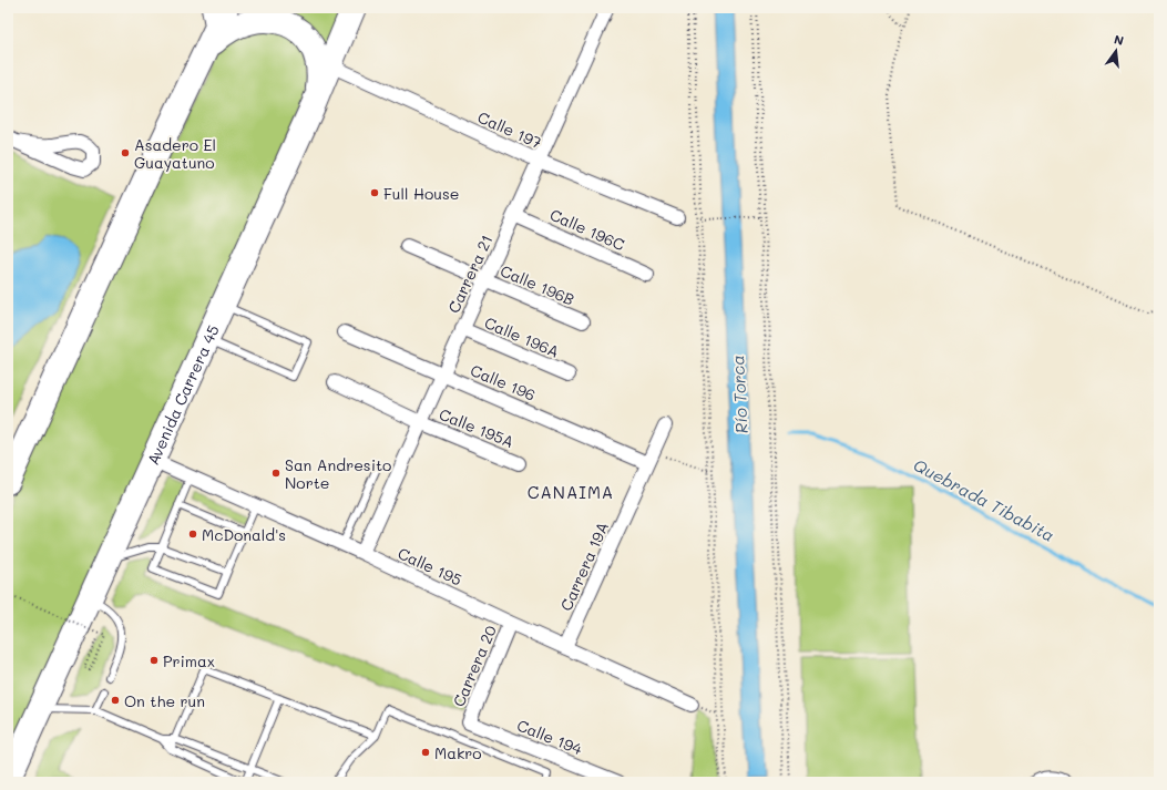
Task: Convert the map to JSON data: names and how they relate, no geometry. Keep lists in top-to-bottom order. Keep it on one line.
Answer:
{"streets":{"highway":["Avenida Carrera 45"],"street":["Calle 197","Calle 196C","Carrera 21","Calle 196B","Calle 196A","Calle 196","Calle 195A","Calle 195","Carrera 19A","Carrera 20","Calle 194"]},"crossings":[["Calle 197","Carrera 21"],["Calle 197","Avenida Carrera 45"],["Calle 196C","Carrera 21"],["Carrera 21","Calle 196B"],["Carrera 21","Calle 196A"],["Carrera 21","Calle 196"],["Carrera 21","Calle 195A"],["Carrera 21","Calle 195"],["Calle 196","Carrera 19A"],["Avenida Carrera 45","Calle 195"],["Calle 195","Carrera 19A"],["Calle 195","Carrera 20"],["Carrera 20","Calle 194"]],"districts":["CANAIMA"],"water":["Río Torca","Quebrada Tibabita"],"places":["Asadero El Guayatuno","Full House","San Andresito Norte","McDonald's","Primax","On the run","Makro"],"north":"top"}
